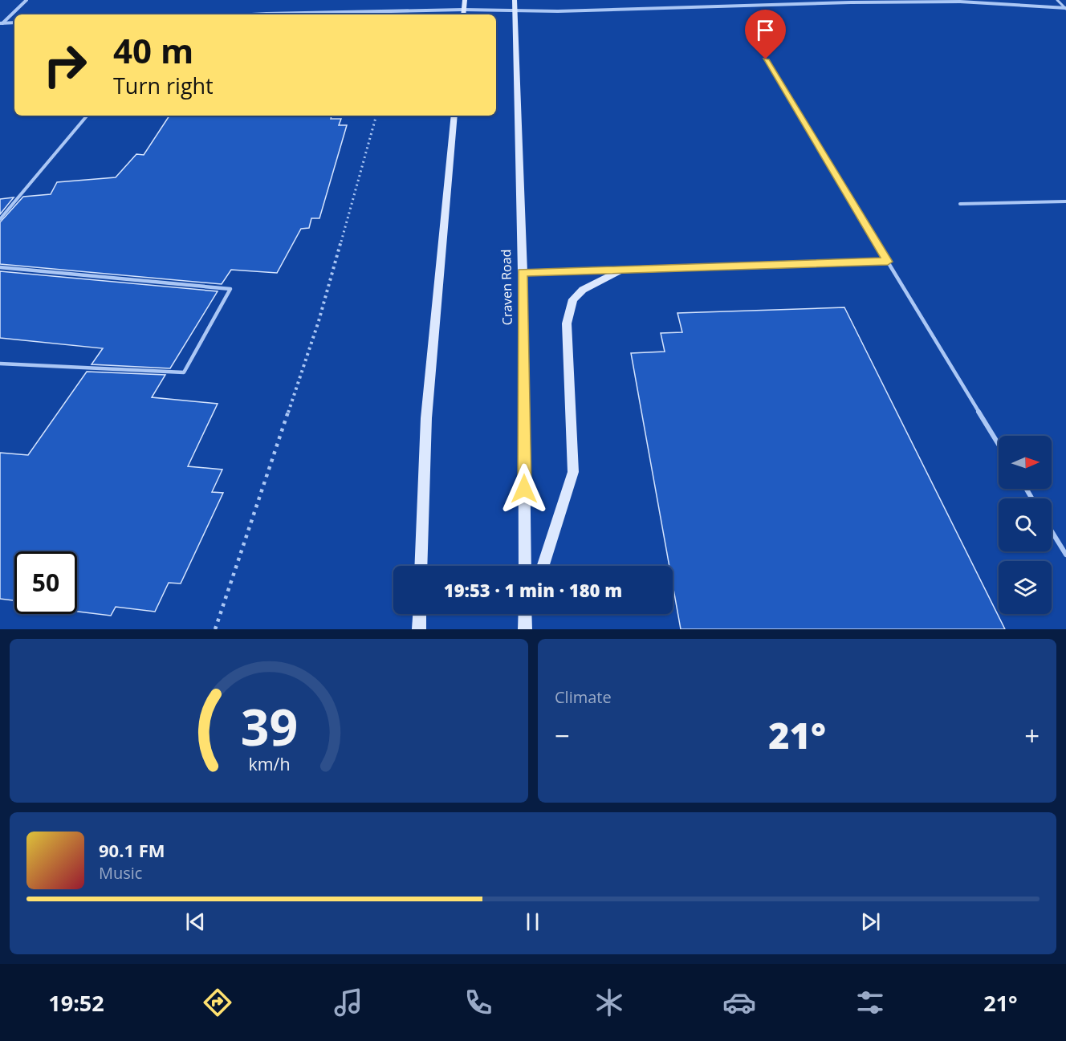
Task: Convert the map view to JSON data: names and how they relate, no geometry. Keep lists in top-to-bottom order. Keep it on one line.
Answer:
{"streets":{"main road":["Craven Road"]},"north":"right","page":{"turn":["40 m","Turn right"],"limit":"50","trip":"19:53 · 1 min · 180 m","tile":"Climate","heat":["−","21°","+"],"song":["90.1 FM","Music"],"tabs":["19:52","21°"],"gauge":["39","km/h"]}}
